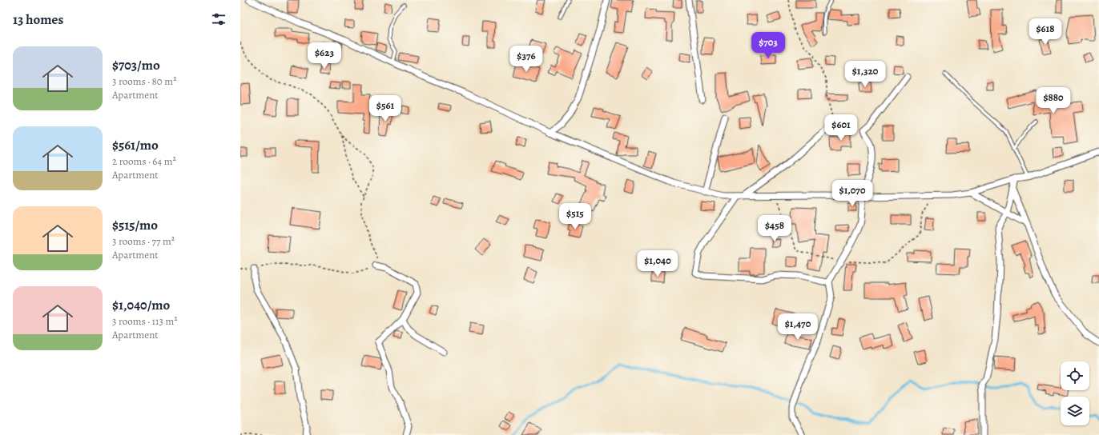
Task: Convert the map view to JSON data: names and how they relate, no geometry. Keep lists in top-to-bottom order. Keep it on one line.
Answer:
{"page":{"heading":"13 homes","price":["$618","$703","$623","$376","$1,320","$880","$561","$601","$1,070","$515","$458","$1,040","$1,470"],"list":[{"name":"$703/mo","note":"3 rooms · 80 m² · Apartment"},{"name":"$561/mo","note":"2 rooms · 64 m² · Apartment"},{"name":"$515/mo","note":"3 rooms · 77 m² · Apartment"},{"name":"$1,040/mo","note":"3 rooms · 113 m² · Apartment"}]}}
